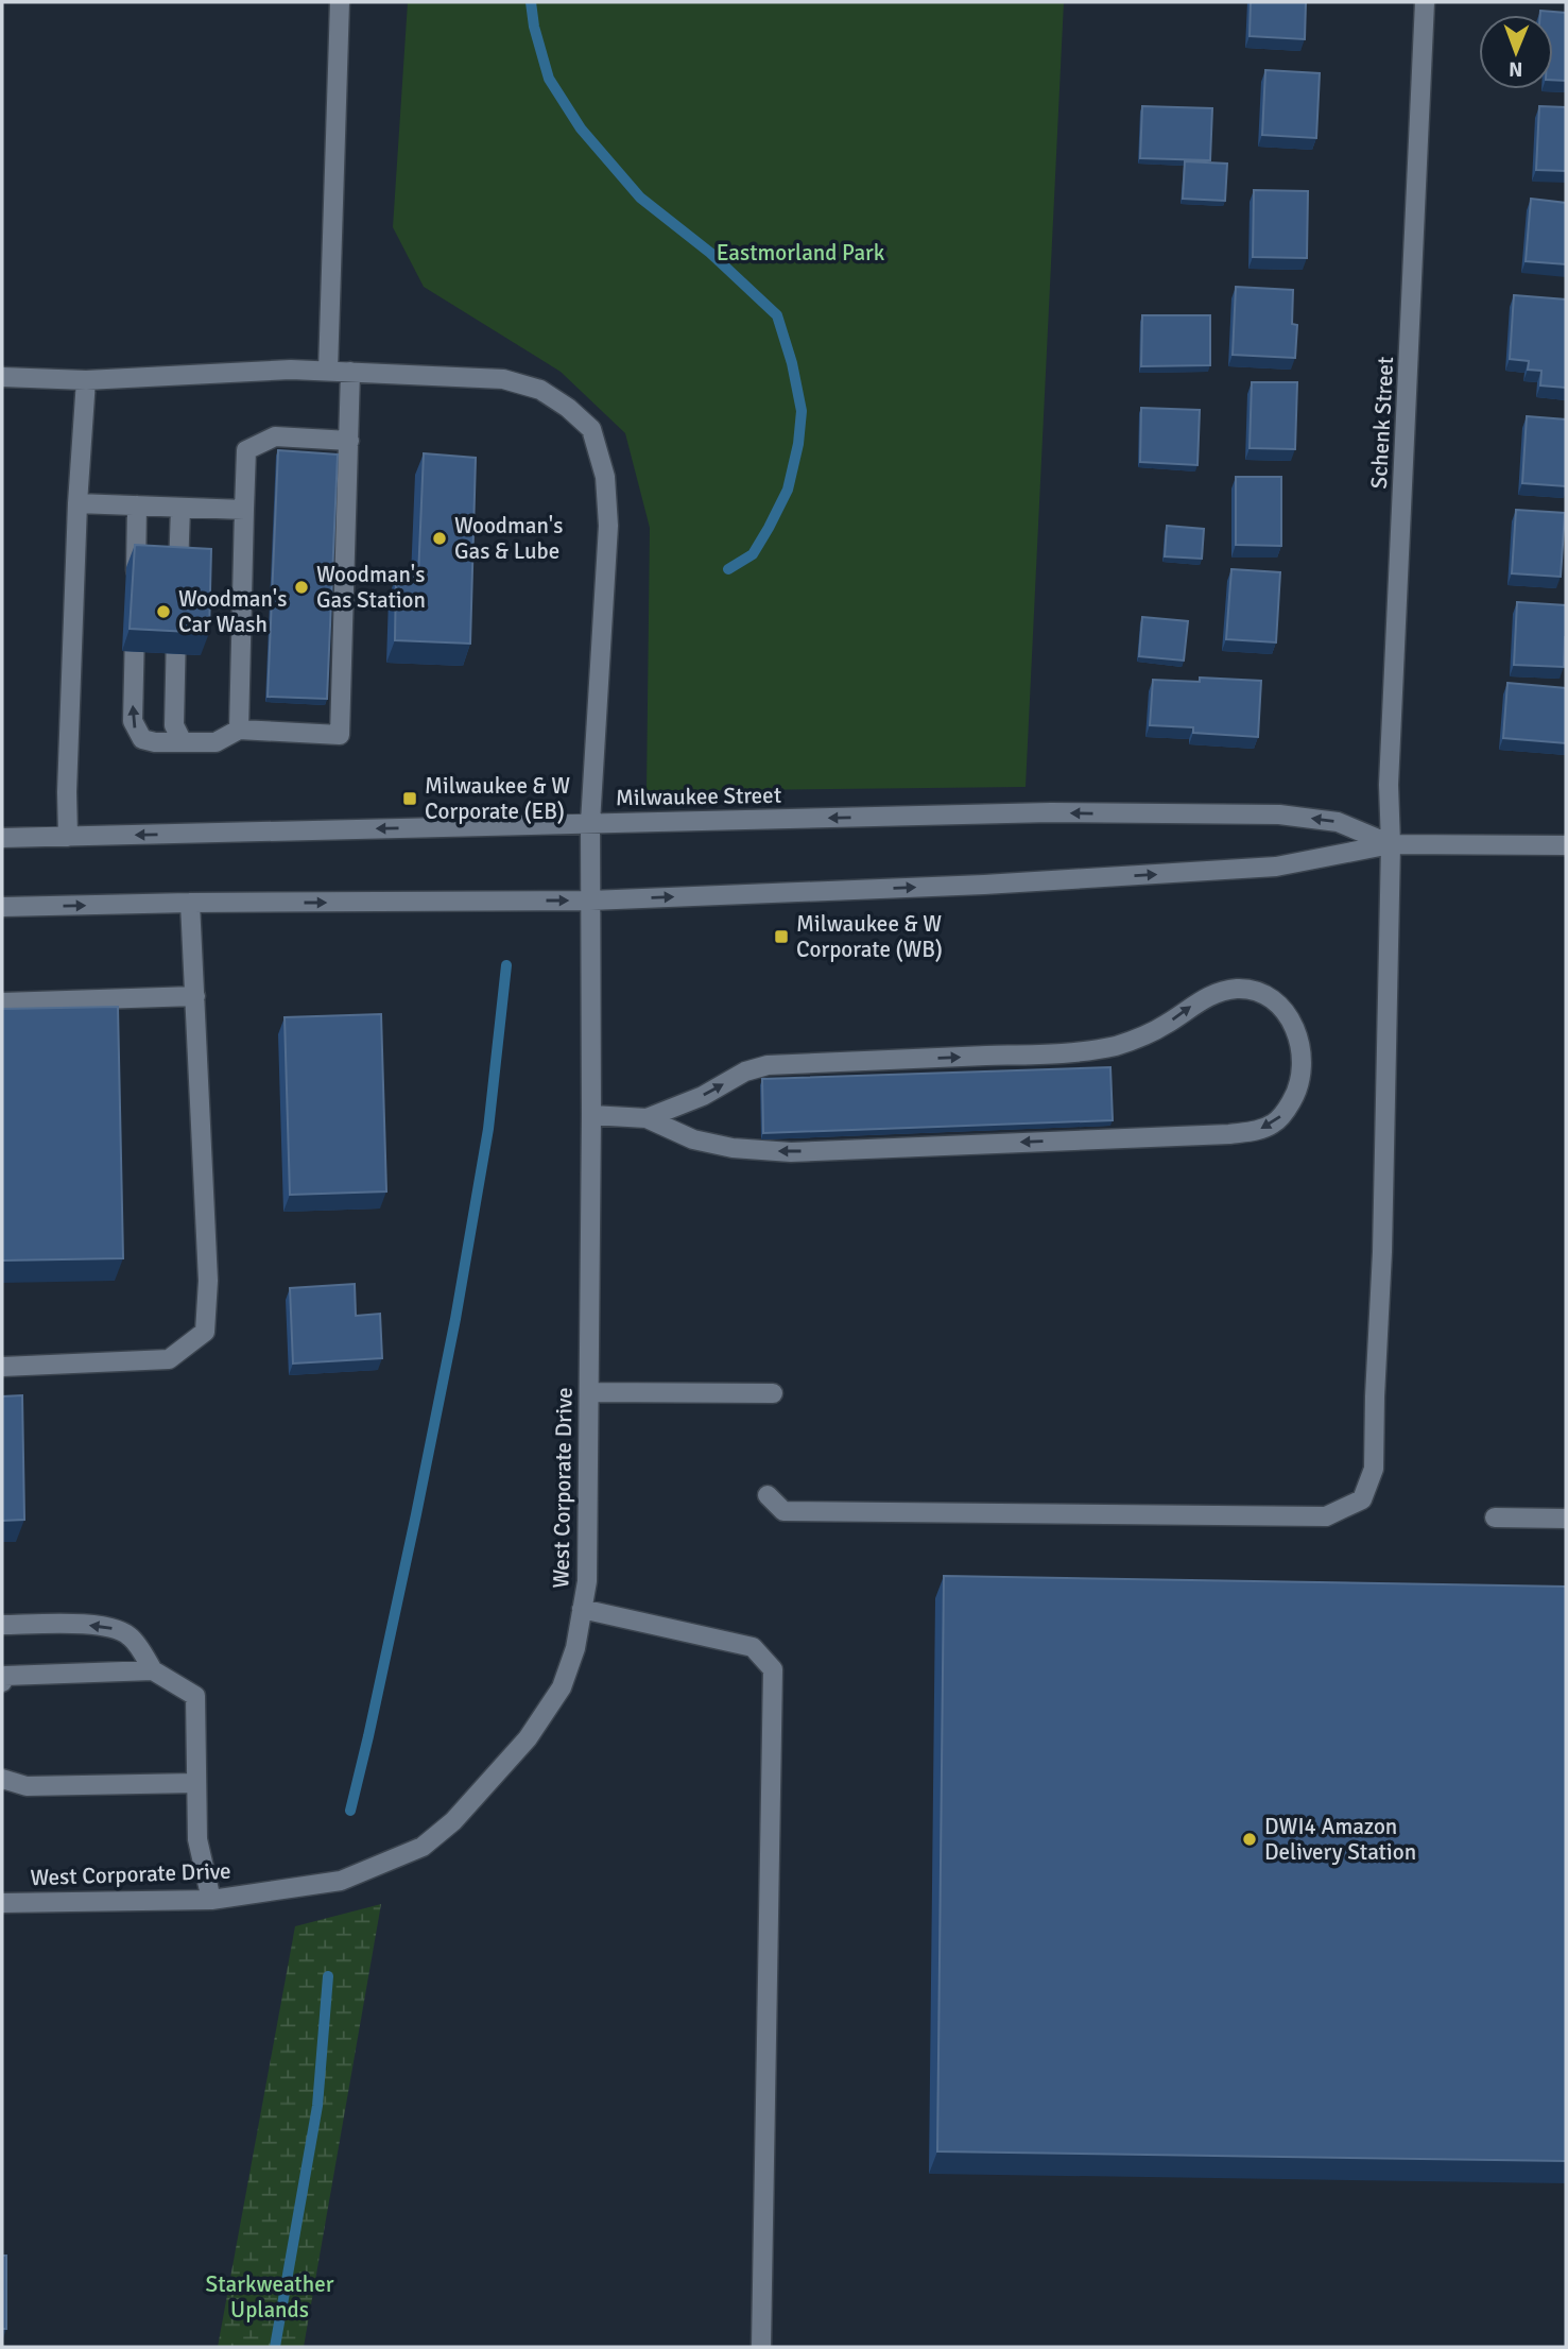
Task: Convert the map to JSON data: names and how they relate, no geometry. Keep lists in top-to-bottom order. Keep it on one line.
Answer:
{"streets":{"street":["Schenk Street","Milwaukee Street","West Corporate Drive"]},"crossings":[["Schenk Street","Milwaukee Street"],["Milwaukee Street","West Corporate Drive"]],"parks":["Eastmorland Park","Starkweather Uplands"],"places":{"other":["Woodman's Gas & Lube","Woodman's Gas Station","Woodman's Car Wash","DWI4 Amazon Delivery Station"],"transit":["Milwaukee & W Corporate (EB)","Milwaukee & W Corporate (WB)"]},"north":"bottom"}
